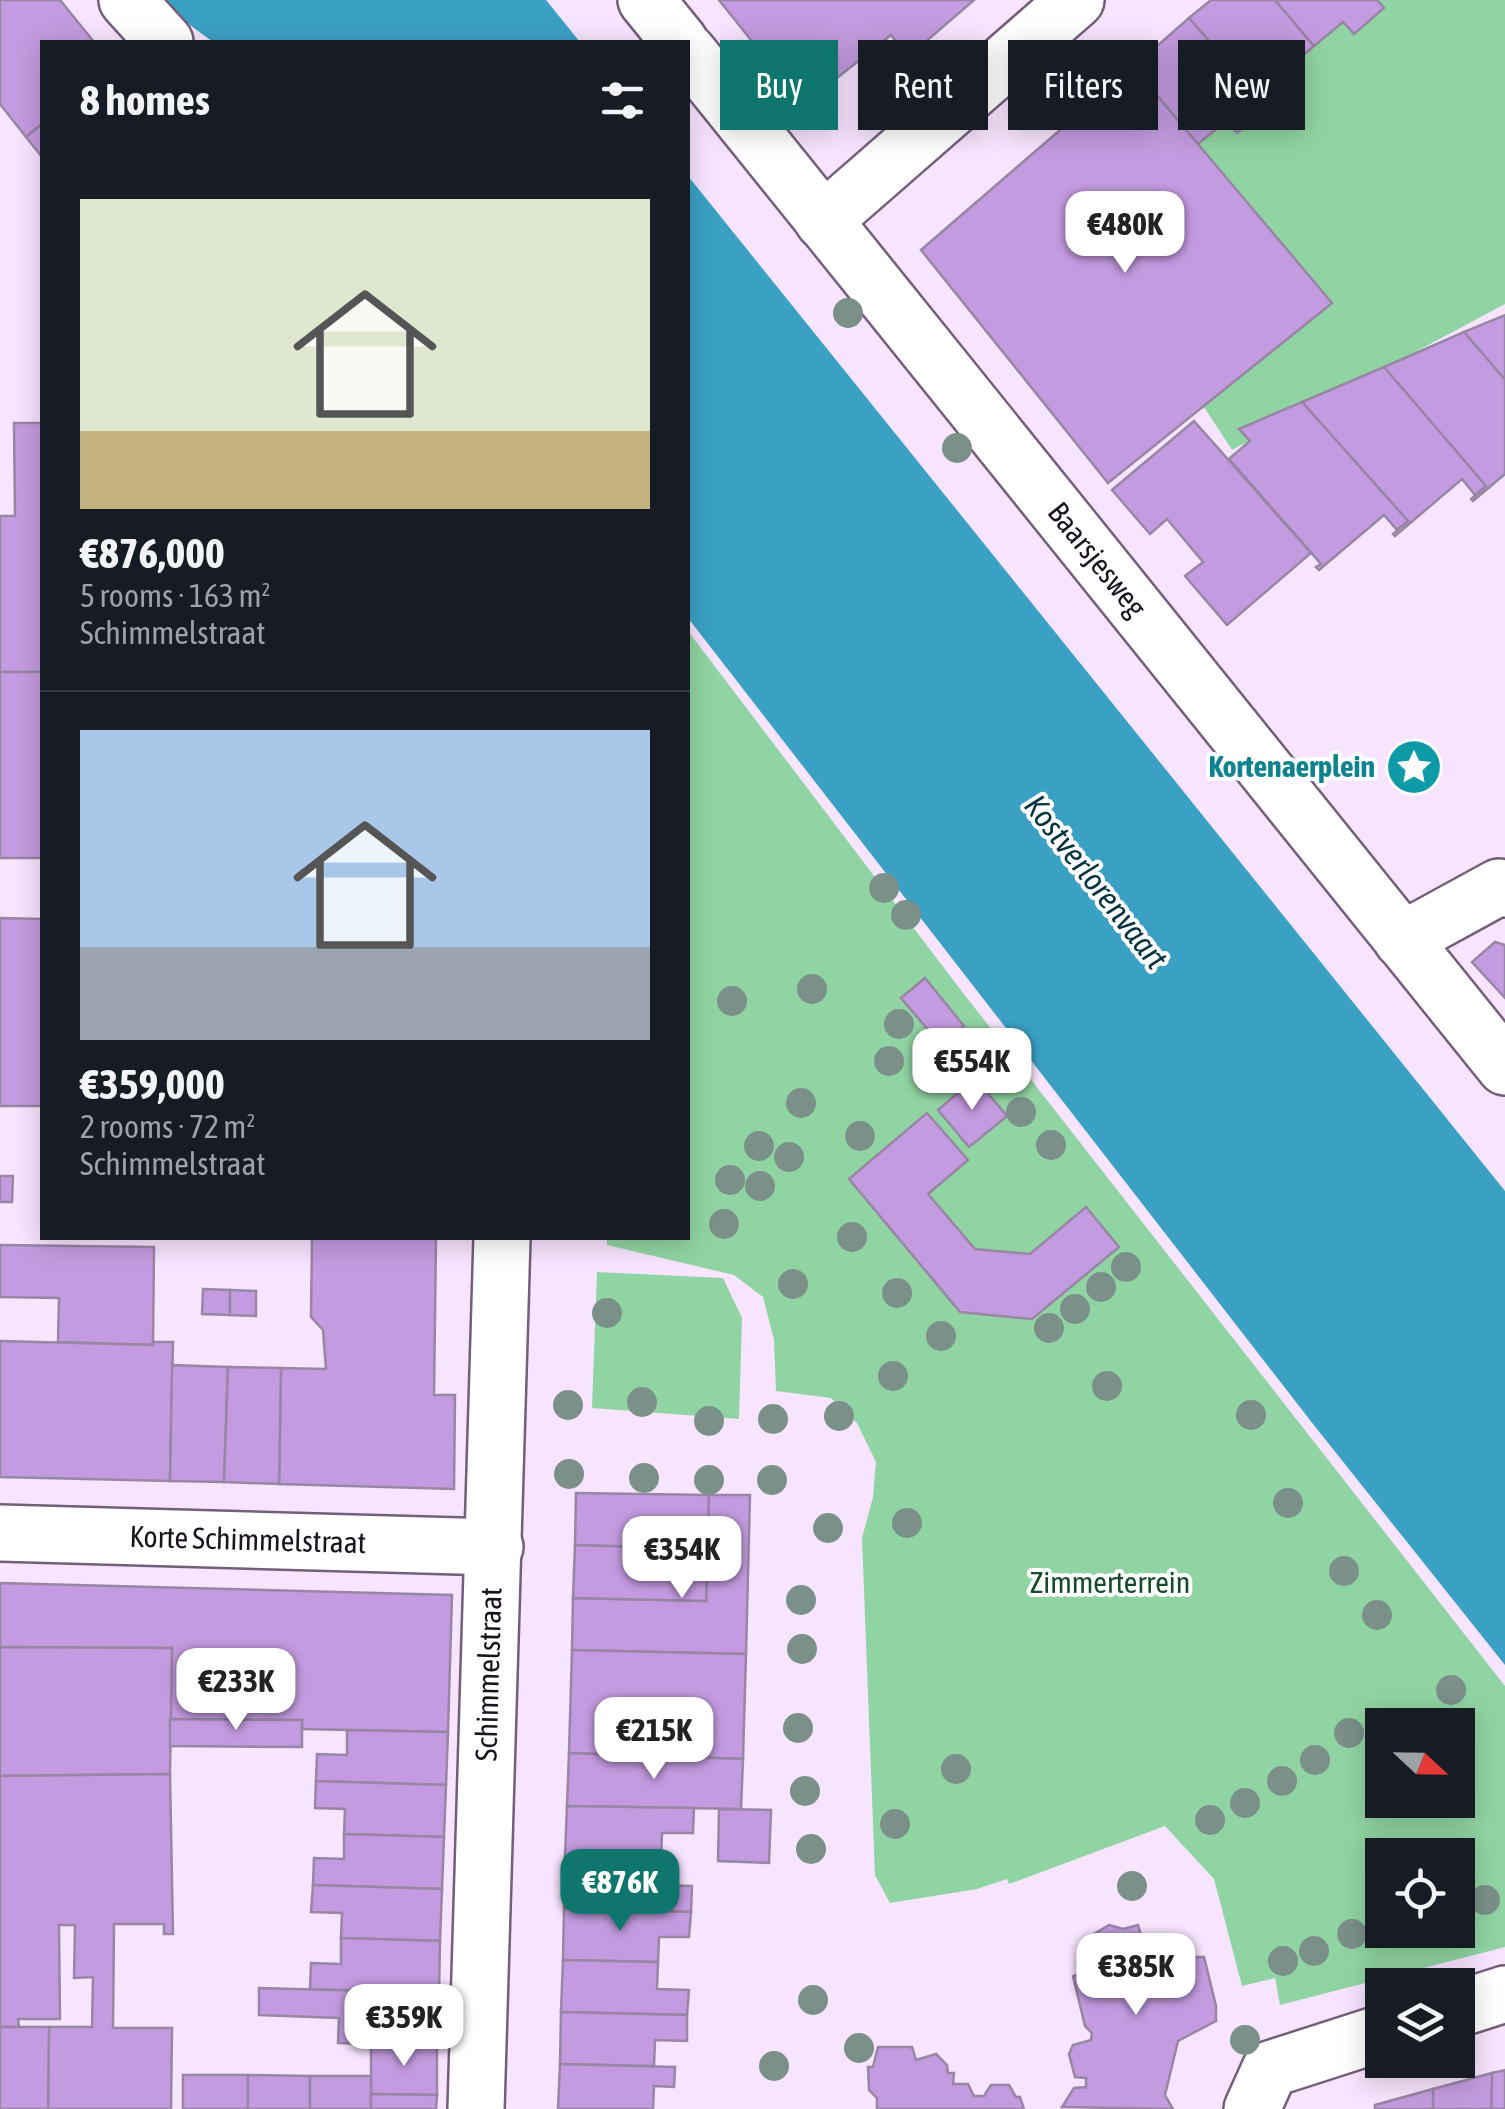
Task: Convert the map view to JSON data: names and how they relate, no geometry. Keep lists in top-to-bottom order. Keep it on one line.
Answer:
{"streets":{"street":["Baarsjesweg","Korte Schimmelstraat","Schimmelstraat"]},"crossings":[["Korte Schimmelstraat","Schimmelstraat"]],"water":["Kostverlorenvaart"],"parks":["Zimmerterrein"],"places":{"place":["Kortenaerplein"]},"north":"right","page":{"chip":["Buy","Rent","Filters","New"],"heading":"8 homes","list":[{"name":"€876,000","note":"5 rooms · 163 m² · Schimmelstraat"},{"name":"€359,000","note":"2 rooms · 72 m² · Schimmelstraat"}],"price":["€480K","€554K","€354K","€233K","€215K","€876K","€385K","€359K"]}}
